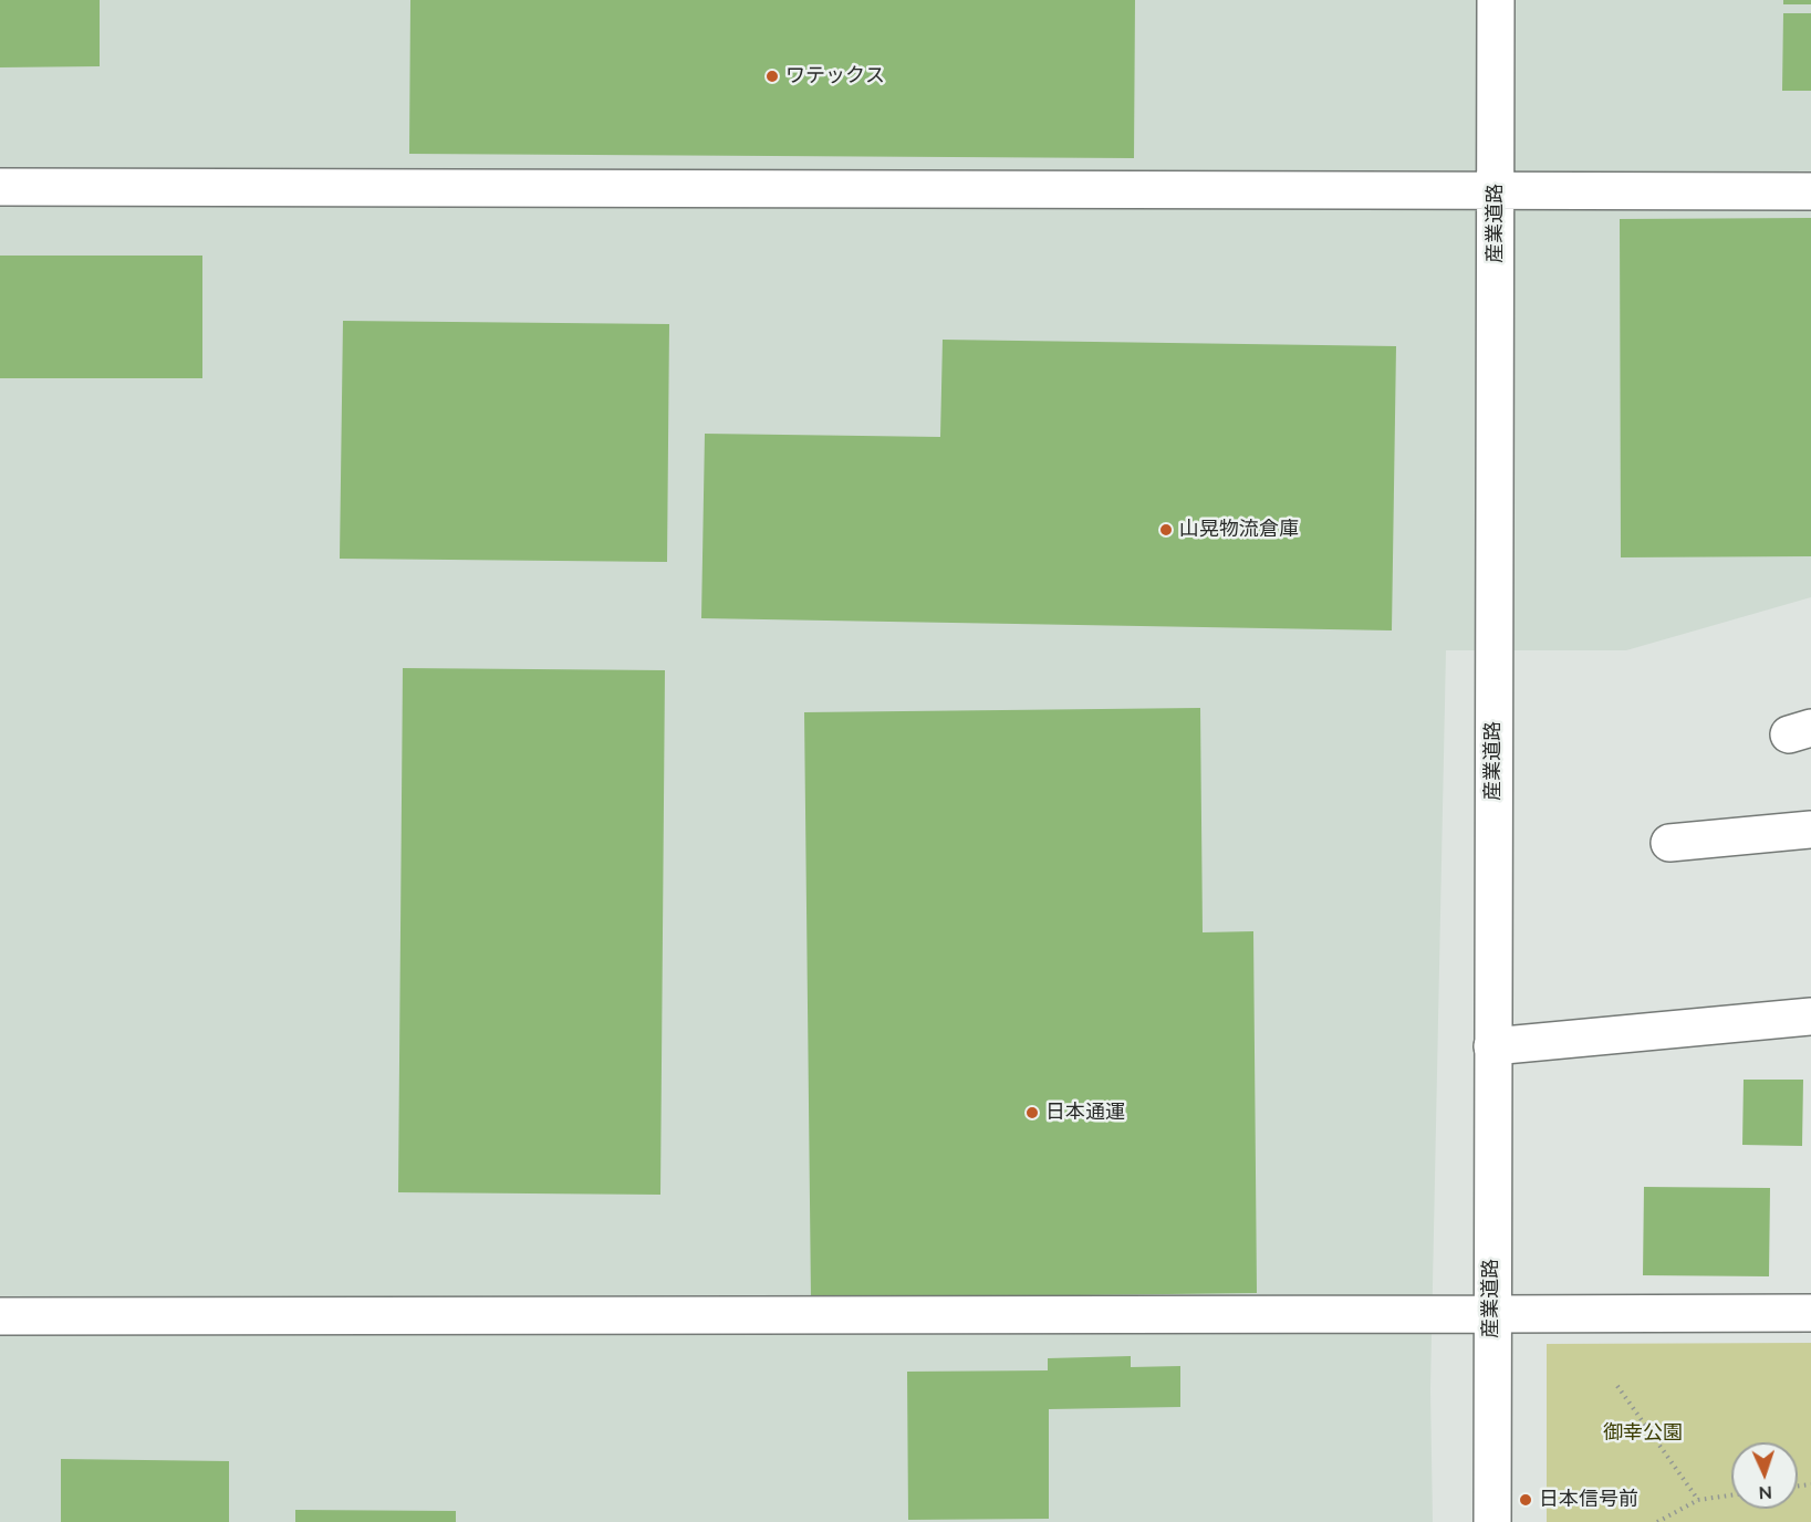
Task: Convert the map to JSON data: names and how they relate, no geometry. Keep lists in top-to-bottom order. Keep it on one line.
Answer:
{"streets":{"street":["産業道路"]},"parks":["御幸公園"],"places":["ワテックス","山晃物流倉庫","日本通運","日本信号前"],"north":"bottom"}
